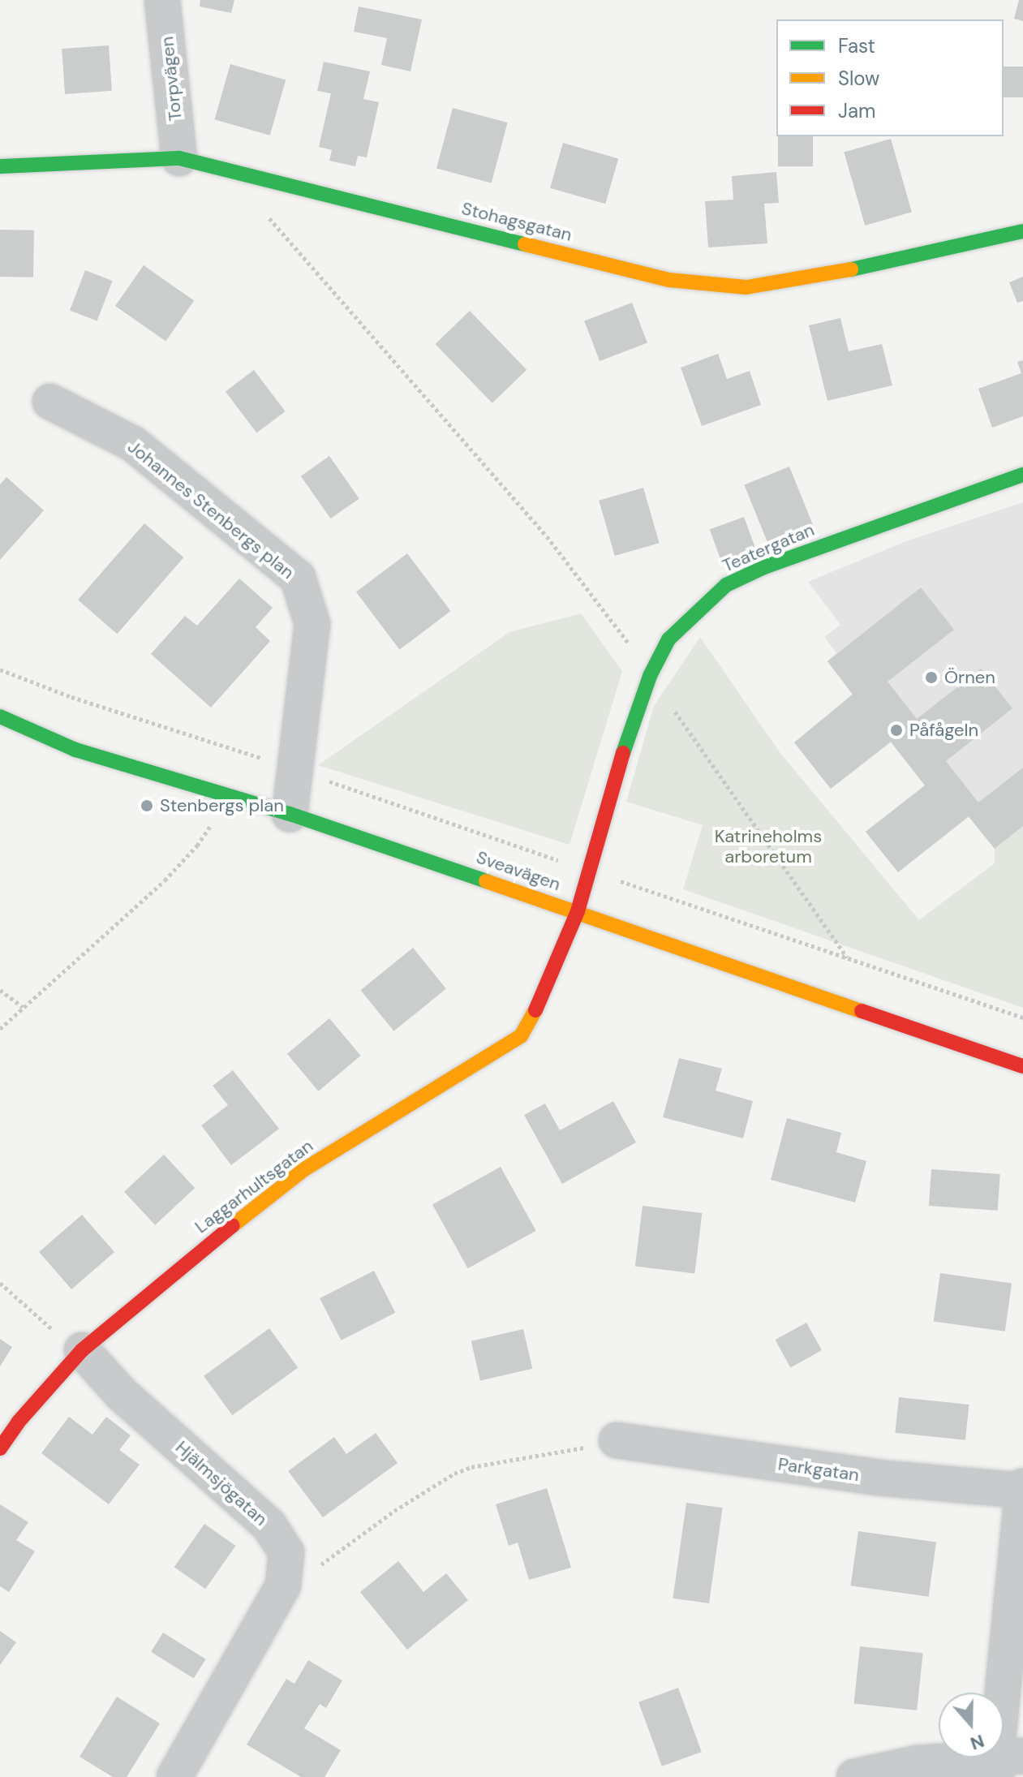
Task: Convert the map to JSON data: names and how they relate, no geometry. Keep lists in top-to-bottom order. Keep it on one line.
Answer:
{"streets":{"street":["Torpvägen","Stohagsgatan","Johannes Stenbergs plan","Teatergatan","Sveavägen","Laggarhultsgatan","Parkgatan","Hjälmsjögatan"]},"crossings":[["Torpvägen","Stohagsgatan"],["Johannes Stenbergs plan","Sveavägen"],["Teatergatan","Sveavägen"],["Teatergatan","Laggarhultsgatan"],["Sveavägen","Laggarhultsgatan"],["Laggarhultsgatan","Hjälmsjögatan"]],"parks":["Katrineholms arboretum"],"places":["Örnen","Påfågeln","Stenbergs plan"],"legend":["Fast","Slow","Jam"],"north":"bottom"}
